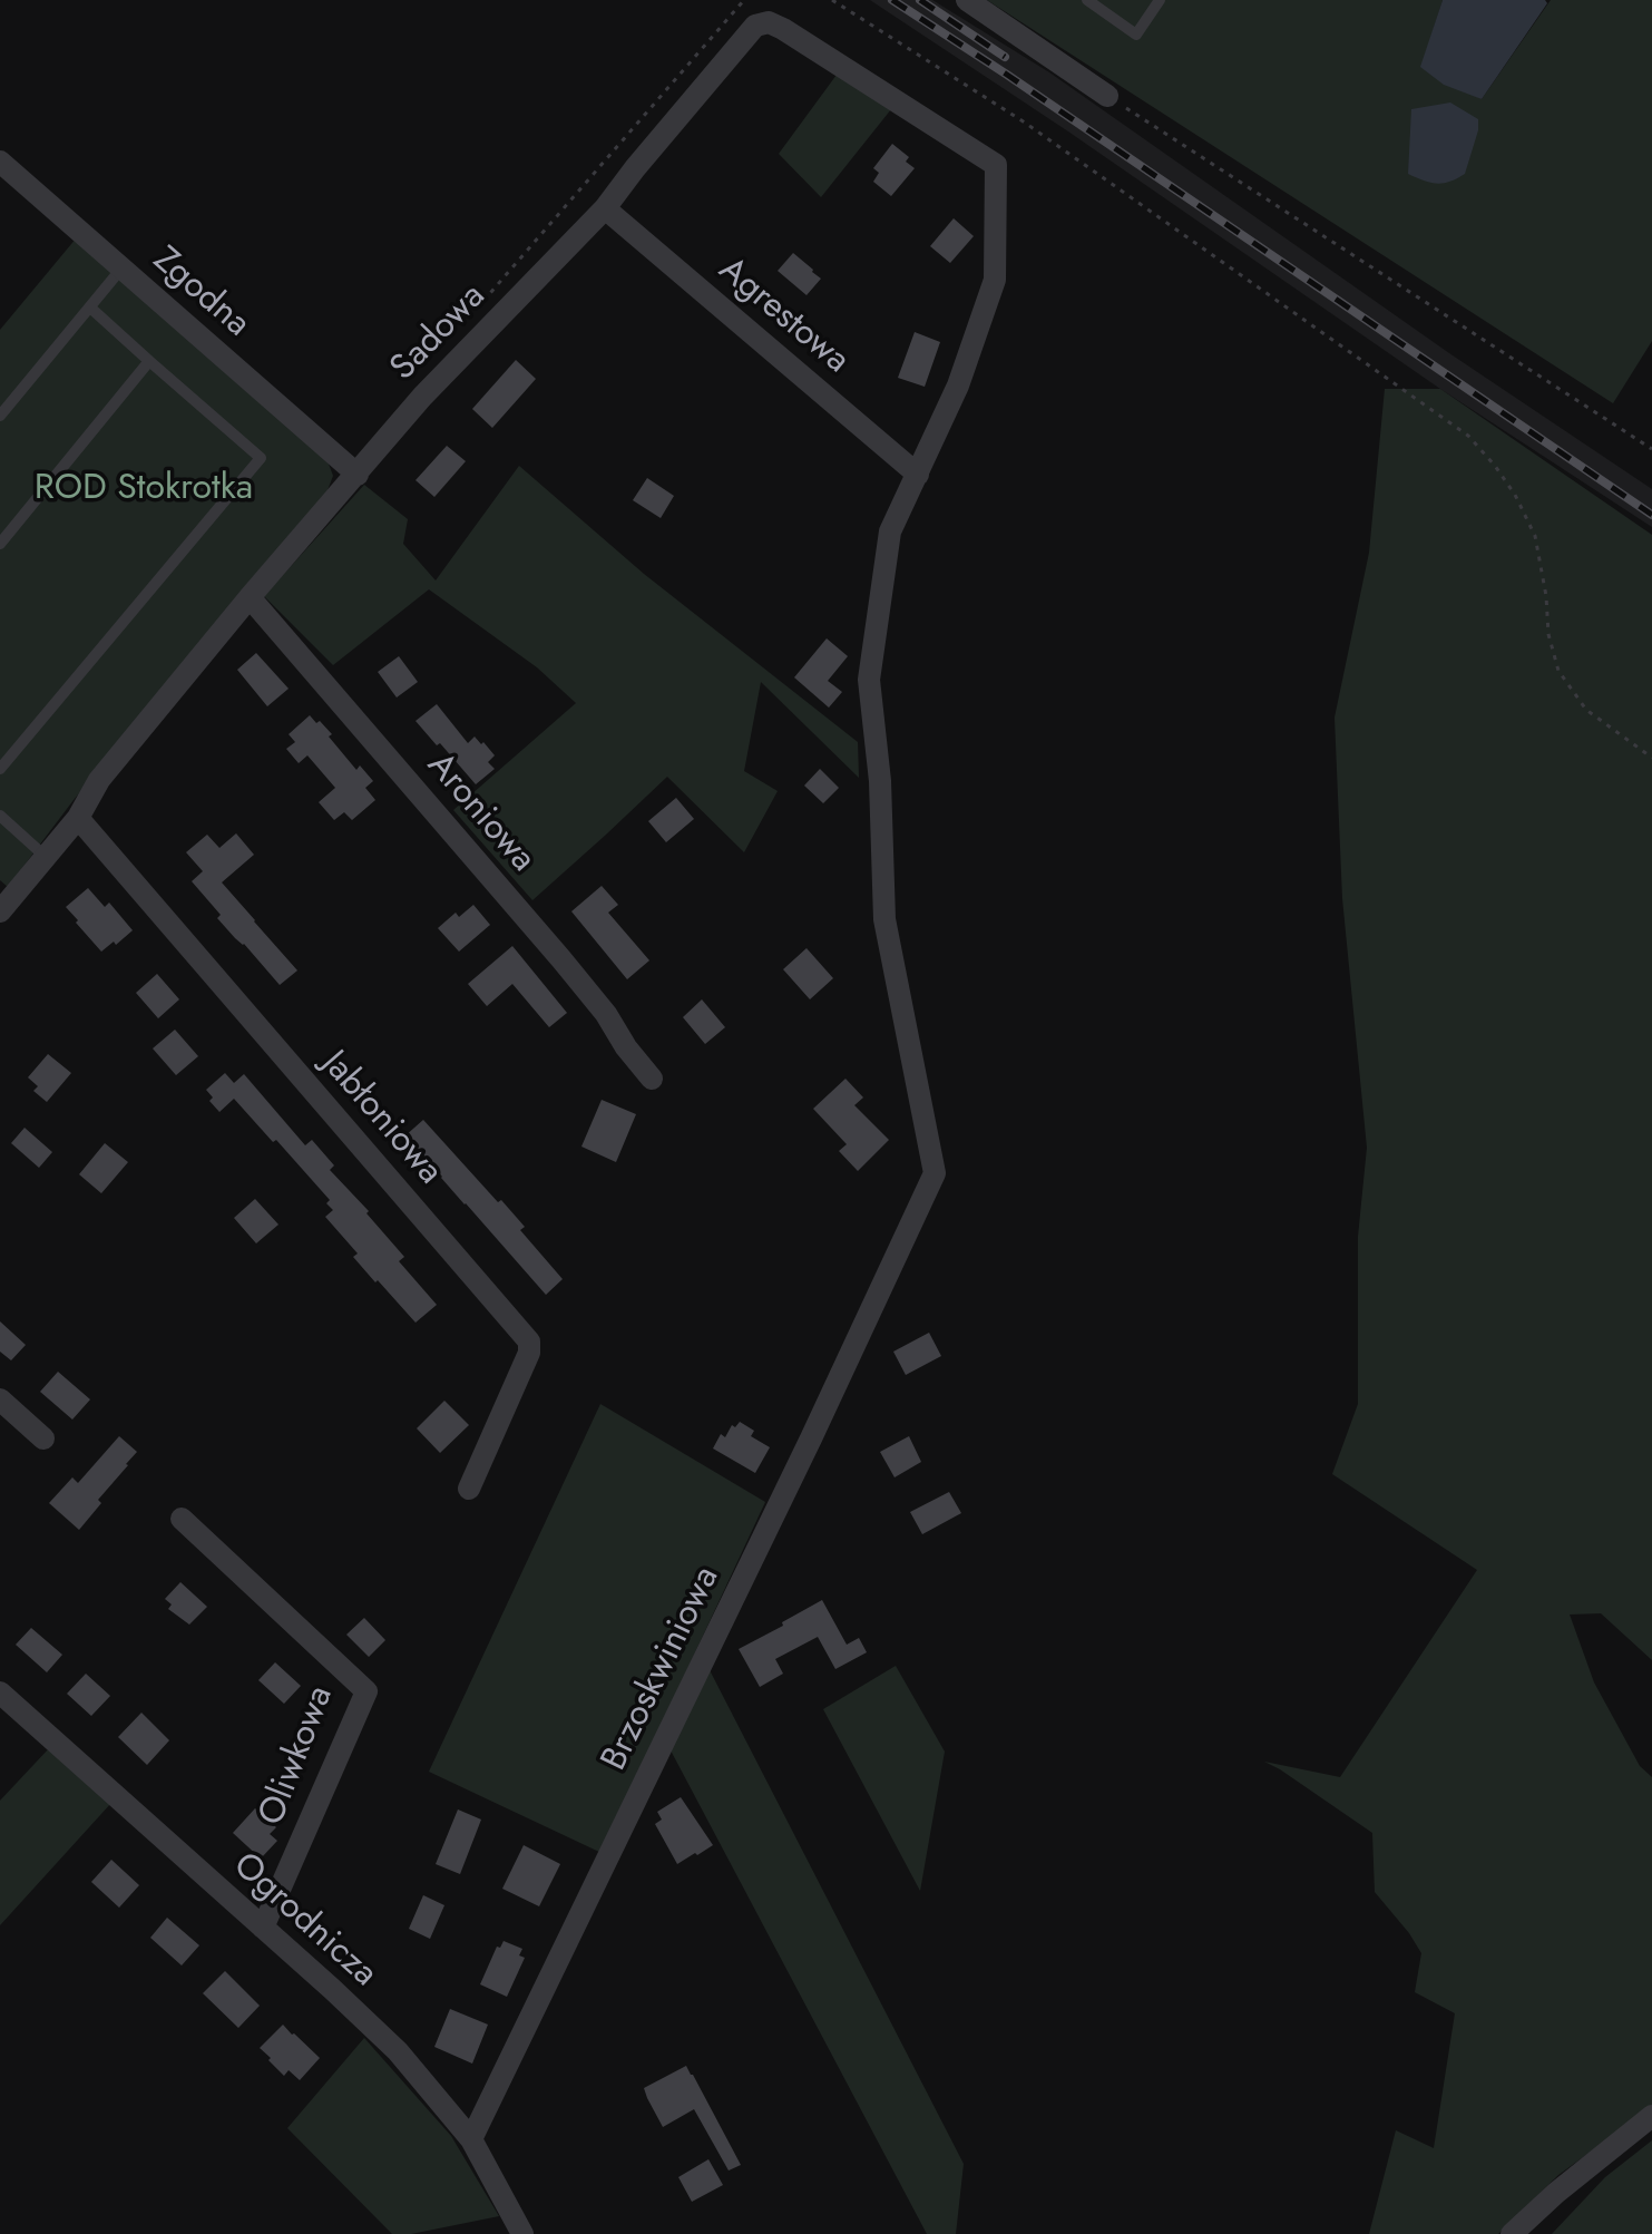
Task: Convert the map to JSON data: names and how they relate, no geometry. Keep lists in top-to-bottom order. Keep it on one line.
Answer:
{"streets":{"street":["Zgodna","Agrestowa","Sadowa","Aroniowa","Jabłoniowa","Brzoskwiniowa","Oliwkowa","Ogrodnicza"]},"crossings":[["Zgodna","Sadowa"],["Agrestowa","Sadowa"],["Agrestowa","Brzoskwiniowa"],["Sadowa","Aroniowa"],["Sadowa","Jabłoniowa"],["Sadowa","Brzoskwiniowa"],["Brzoskwiniowa","Ogrodnicza"],["Oliwkowa","Ogrodnicza"]],"parks":["ROD Stokrotka"]}
